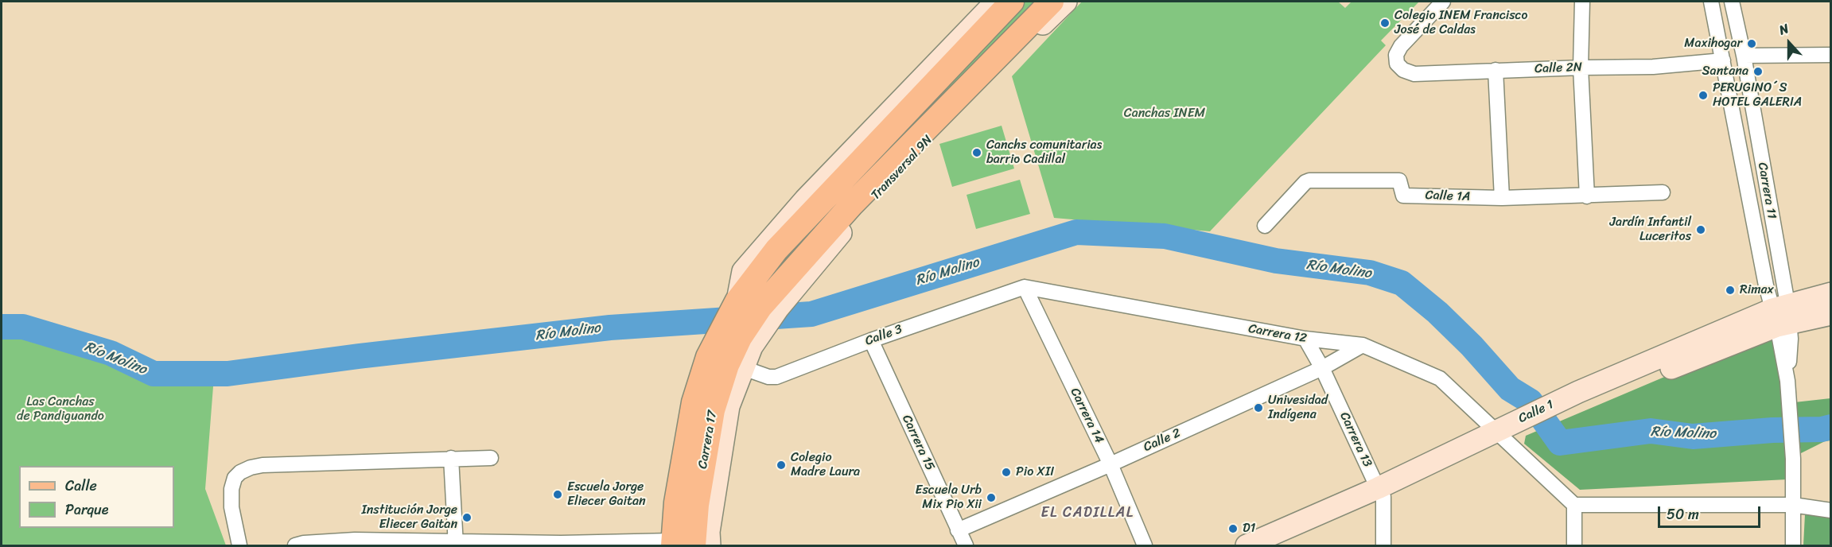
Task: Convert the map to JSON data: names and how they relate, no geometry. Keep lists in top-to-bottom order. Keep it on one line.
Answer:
{"streets":{"main road":["Transversal 9N","Calle 1","Carrera 17"],"street":["Calle 2N","Carrera 11","Calle 1A","Carrera 12","Calle 3","Carrera 14","Carrera 13","Calle 2","Carrera 15"]},"crossings":[["Transversal 9N","Carrera 17"],["Carrera 11","Calle 1"],["Carrera 12","Calle 3"],["Carrera 12","Calle 1"],["Carrera 12","Carrera 14"],["Carrera 12","Carrera 13"],["Carrera 12","Calle 2"],["Calle 3","Carrera 14"],["Calle 3","Carrera 17"],["Calle 3","Carrera 15"],["Calle 1","Carrera 13"],["Carrera 14","Calle 2"],["Carrera 13","Calle 2"],["Calle 2","Carrera 15"]],"districts":["EL CADILLAL"],"water":["Río Molino"],"parks":["Canchas INEM","Las Canchas de Pandiguando"],"places":["Colegio INEM Francisco José de Caldas","Maxihogar","Santana","PERUGINO´S HOTEL GALERIA","Canchs comunitarias barrio Cadillal","Jardín Infantil Luceritos","Rimax","Univesidad Indígena","Colegio Madre Laura","Pio XII","Escuela Jorge Eliecer Gaitan","Escuela Urb Mix Pio Xii","Institución Jorge Eliecer Gaitan","D1"],"legend":["Calle","Parque"],"scale_bar":"50 m","north":"top"}
